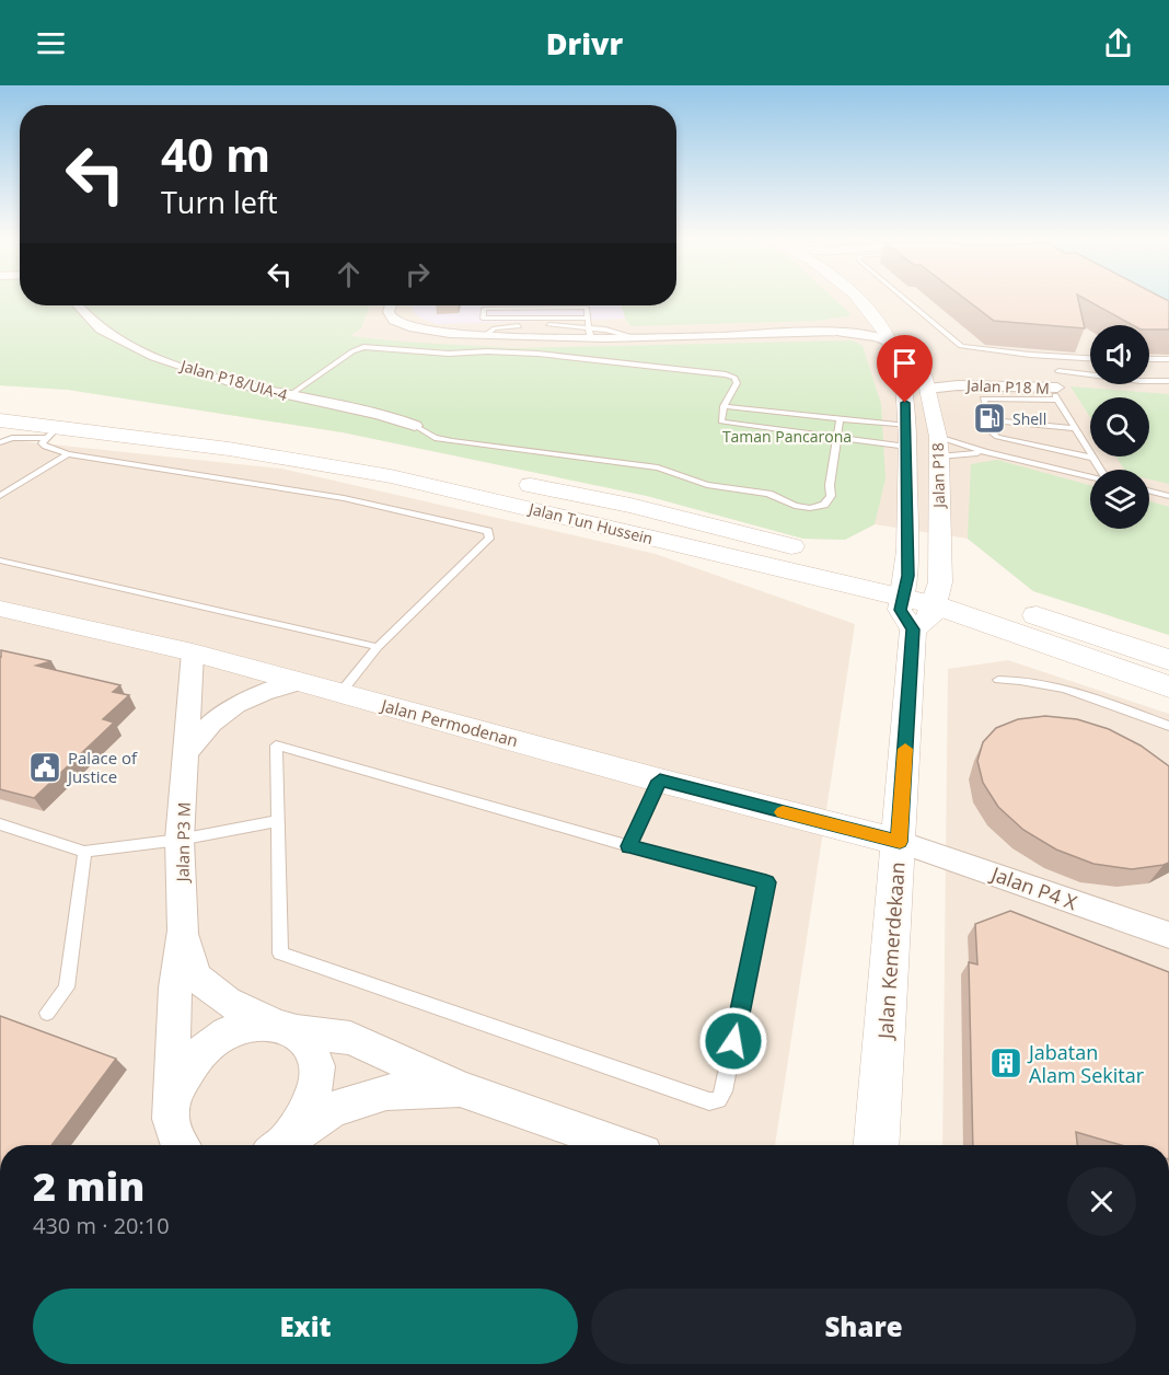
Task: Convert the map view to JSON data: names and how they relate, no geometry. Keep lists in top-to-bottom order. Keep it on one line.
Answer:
{"streets":{"main road":["Jalan Tun Hussein"],"street":["Jalan P18/UIA-4","Jalan P18 M","Jalan P18","Jalan Permodenan","Jalan P3 M","Jalan P4 X","Jalan Kemerdekaan"]},"crossings":[["Jalan P18 M","Jalan P18"],["Jalan P18","Jalan Tun Hussein"],["Jalan P18","Jalan Kemerdekaan"],["Jalan Tun Hussein","Jalan Kemerdekaan"],["Jalan Permodenan","Jalan P3 M"],["Jalan Permodenan","Jalan P4 X"],["Jalan Permodenan","Jalan Kemerdekaan"],["Jalan P4 X","Jalan Kemerdekaan"]],"parks":["Taman Pancarona"],"places":{"fuel station":["Shell"],"public building":["Palace of Justice"],"building":["Jabatan Alam Sekitar"]},"page":{"header":"Drivr","turn":["40 m","Turn left"],"heading":["2 min","430 m · 20:10"],"buttons":["Exit","Share"]}}
